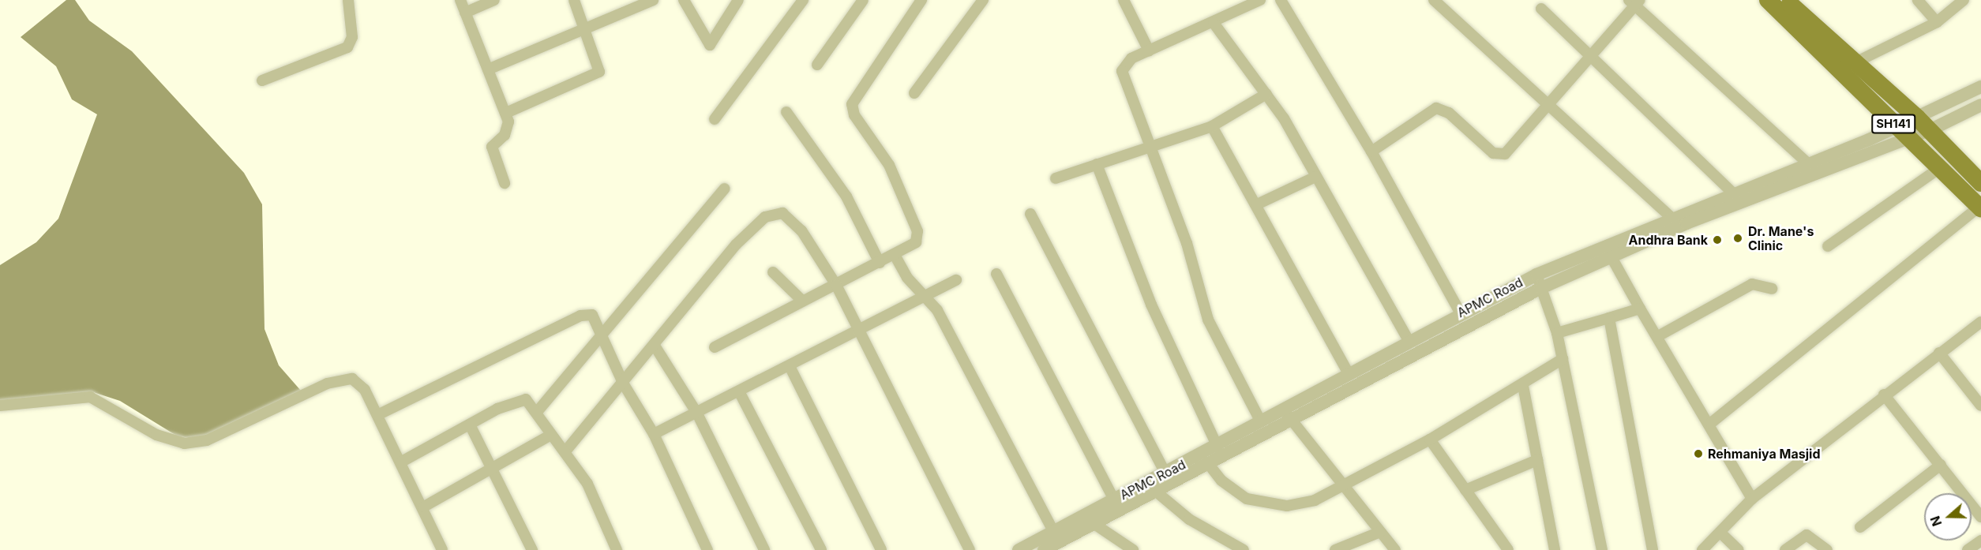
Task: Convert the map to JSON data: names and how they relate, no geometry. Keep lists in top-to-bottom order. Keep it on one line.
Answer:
{"streets":{"main road":["SH141"],"street":["APMC Road"]},"crossings":[["SH141","APMC Road"]],"places":["Dr. Mane's Clinic","Andhra Bank","Rehmaniya Masjid"],"north":"left"}
